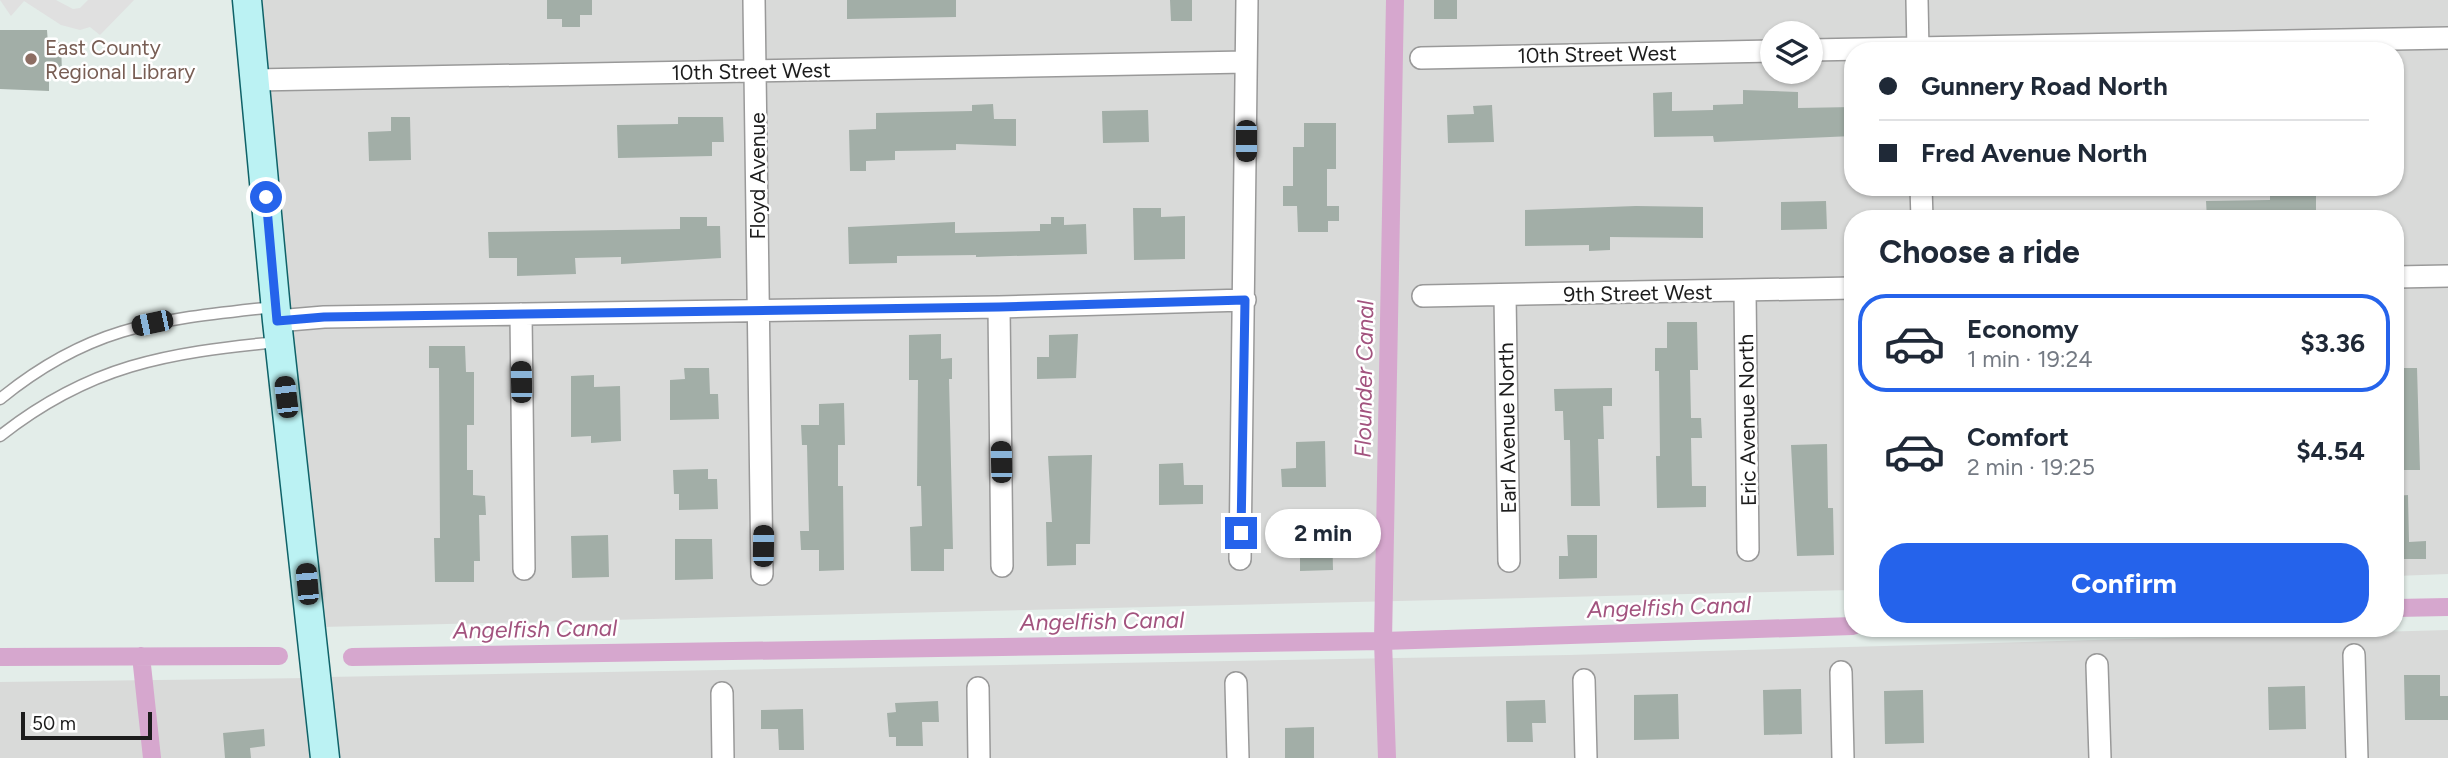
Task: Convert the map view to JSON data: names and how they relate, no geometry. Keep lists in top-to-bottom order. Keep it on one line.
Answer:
{"streets":{"street":["10th Street West","Floyd Avenue","9th Street West","Eric Avenue North","Earl Avenue North"]},"crossings":[["10th Street West","Floyd Avenue"],["9th Street West","Eric Avenue North"],["9th Street West","Earl Avenue North"]],"water":["Flounder Canal","Angelfish Canal"],"places":["East County Regional Library"],"scale_bar":"50 m","page":{"banner":["Gunnery Road North","Fred Avenue North"],"heading":"Choose a ride","list":[{"name":"Economy","note":"1 min · 19:24","value":"$3.36"},{"name":"Comfort","note":"2 min · 19:25","value":"$4.54"}],"bubble":"2 min","buttons":"Confirm","scale":"50 m"}}
